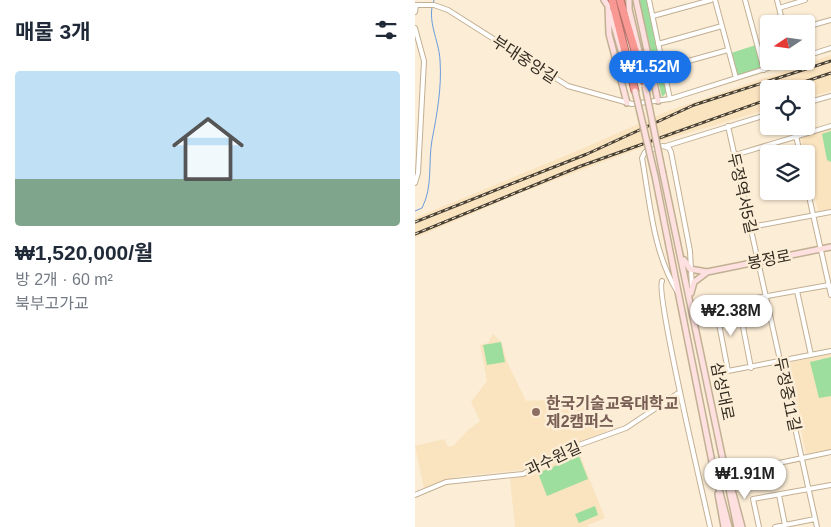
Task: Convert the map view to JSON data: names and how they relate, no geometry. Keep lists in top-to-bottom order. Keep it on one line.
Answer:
{"streets":{"main road":["봉정로","삼성대로"],"street":["부대중앙길","두정역서5길","두정중11길","과수원길"]},"crossings":[["두정역서5길","봉정로"],["두정역서5길","두정중11길"],["봉정로","두정중11길"]],"places":["한국기술교육대학교 제2캠퍼스"],"north":"left","page":{"heading":"매물 3개","price":["₩1.52M","₩2.38M","₩1.91M"],"list":[{"name":"₩1,520,000/월","note":"방 2개 · 60 m² · 북부고가교"}]}}
